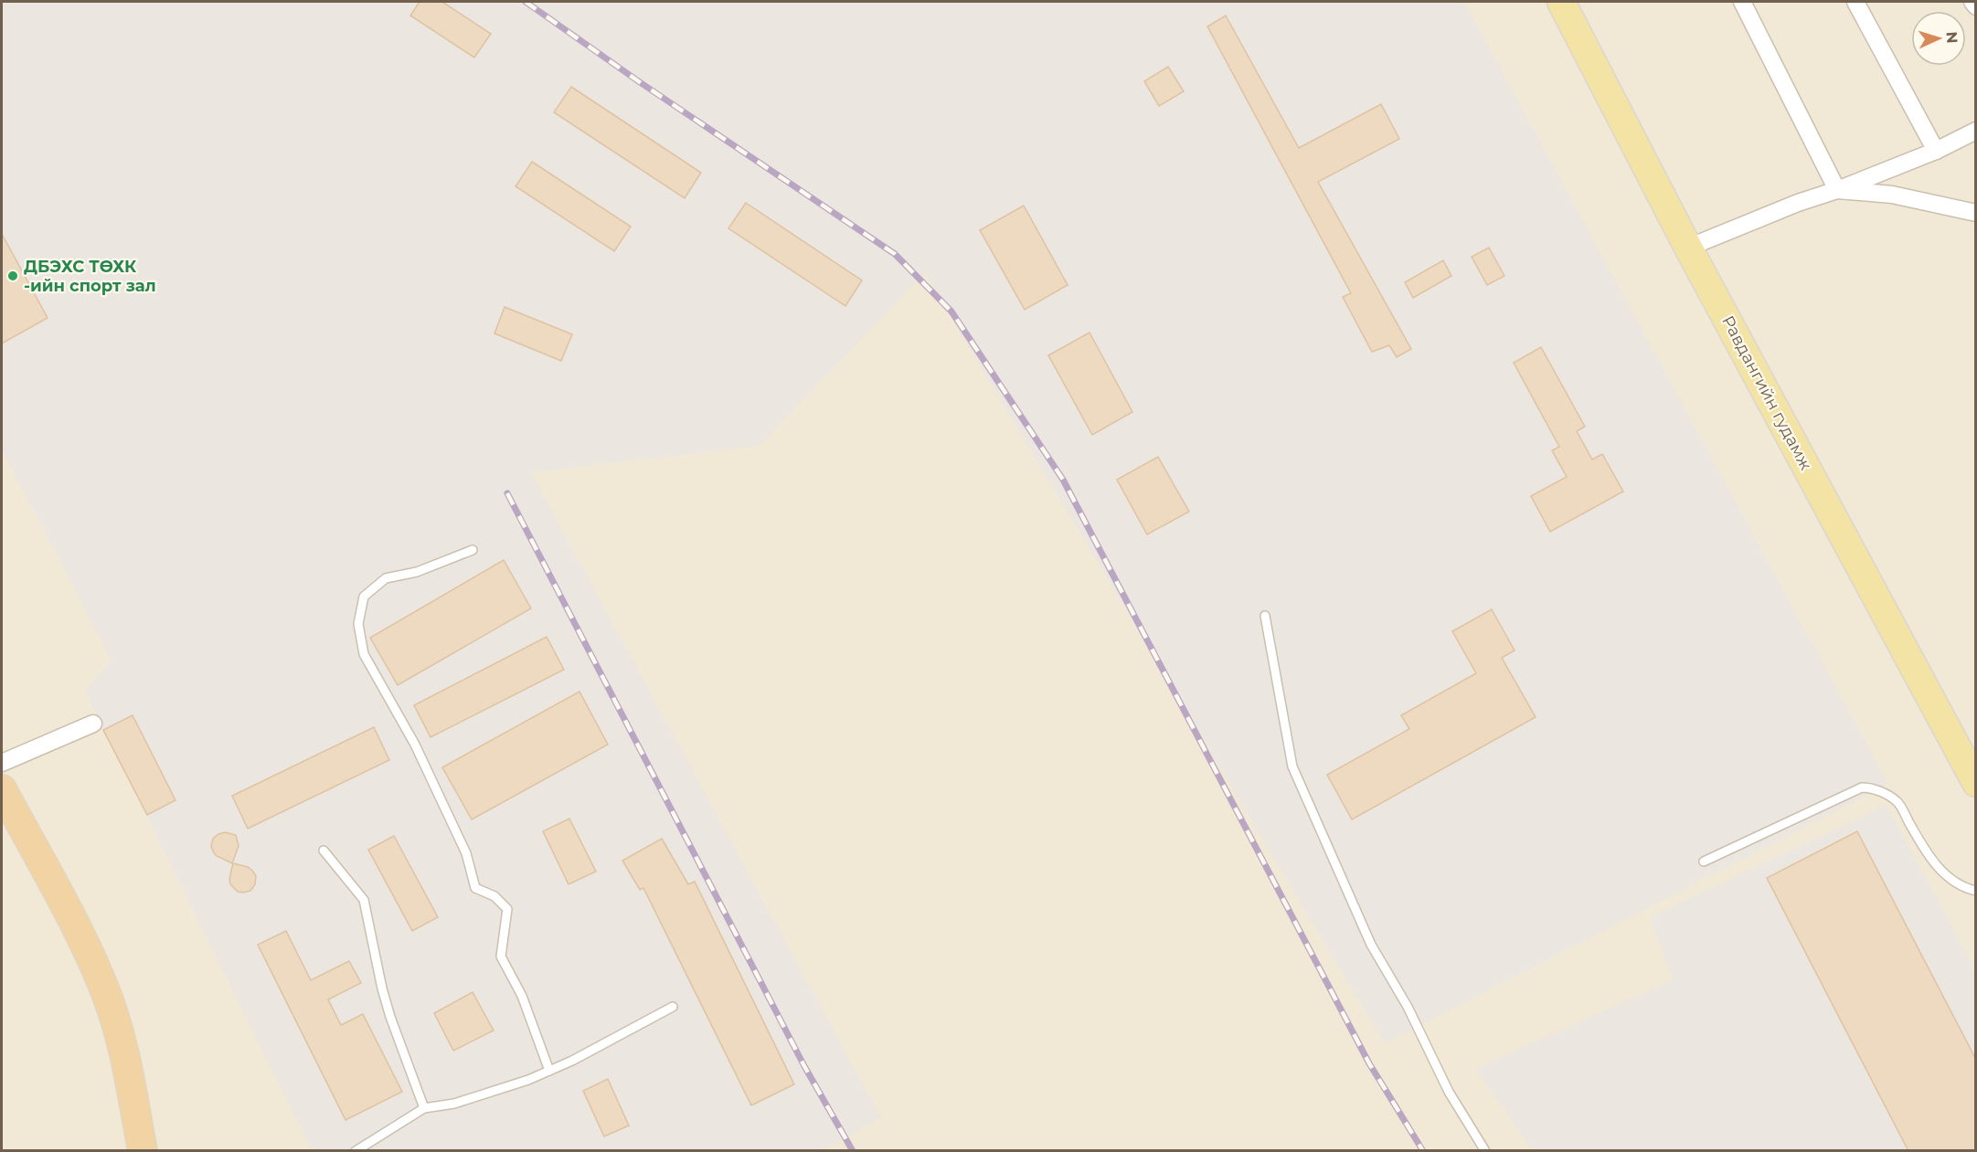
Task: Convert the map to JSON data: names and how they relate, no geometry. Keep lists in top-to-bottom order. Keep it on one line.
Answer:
{"streets":{"main road":["Равдангийн гудамж"]},"places":["ДБЭХС ТӨХК -ийн спорт зал"],"north":"right"}
